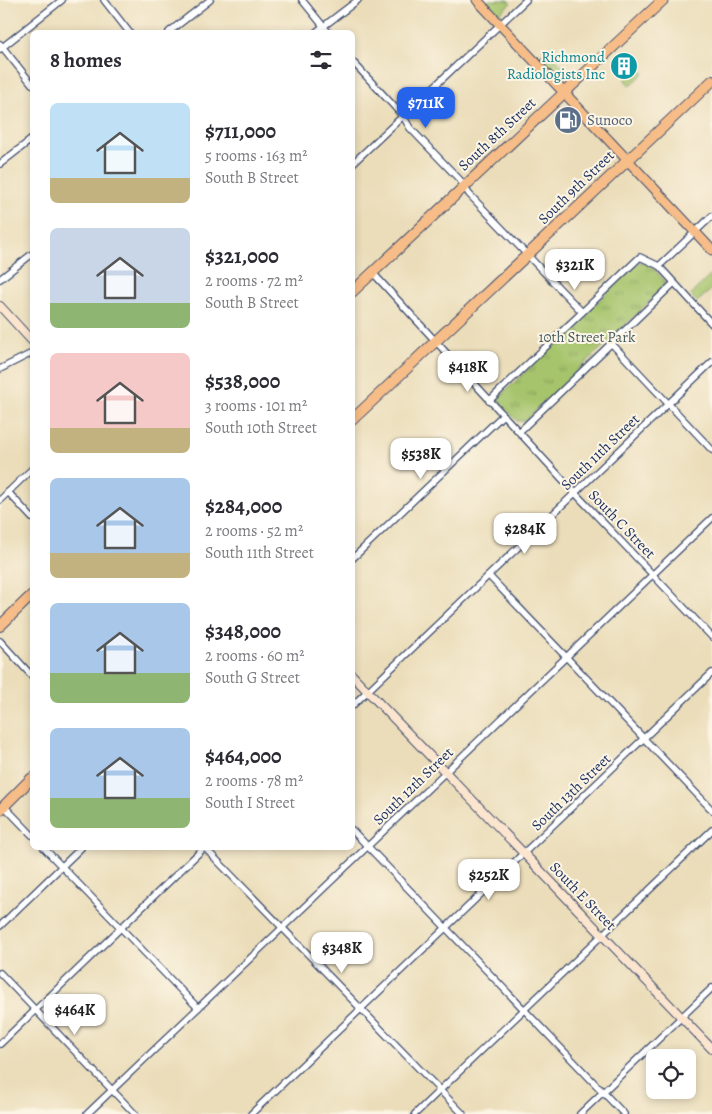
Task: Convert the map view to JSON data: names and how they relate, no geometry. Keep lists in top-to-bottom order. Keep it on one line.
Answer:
{"streets":{"highway":["South 8th Street","South 9th Street"],"street":["South 11th Street","South C Street","South 12th Street","South 13th Street","South E Street"]},"crossings":[["South 8th Street","South C Street"],["South 9th Street","South C Street"],["South 11th Street","South C Street"],["South 11th Street","South E Street"],["South C Street","South 12th Street"],["South 12th Street","South E Street"],["South 13th Street","South E Street"]],"parks":["10th Street Park"],"places":{"building":["Richmond Radiologists Inc"],"fuel station":["Sunoco"]},"page":{"heading":"8 homes","price":["$711K","$321K","$418K","$538K","$284K","$252K","$348K","$464K"],"list":[{"name":"$711,000","note":"5 rooms · 163 m² · South B Street"},{"name":"$321,000","note":"2 rooms · 72 m² · South B Street"},{"name":"$538,000","note":"3 rooms · 101 m² · South 10th Street"},{"name":"$284,000","note":"2 rooms · 52 m² · South 11th Street"},{"name":"$348,000","note":"2 rooms · 60 m² · South G Street"},{"name":"$464,000","note":"2 rooms · 78 m² · South I Street"}]}}
